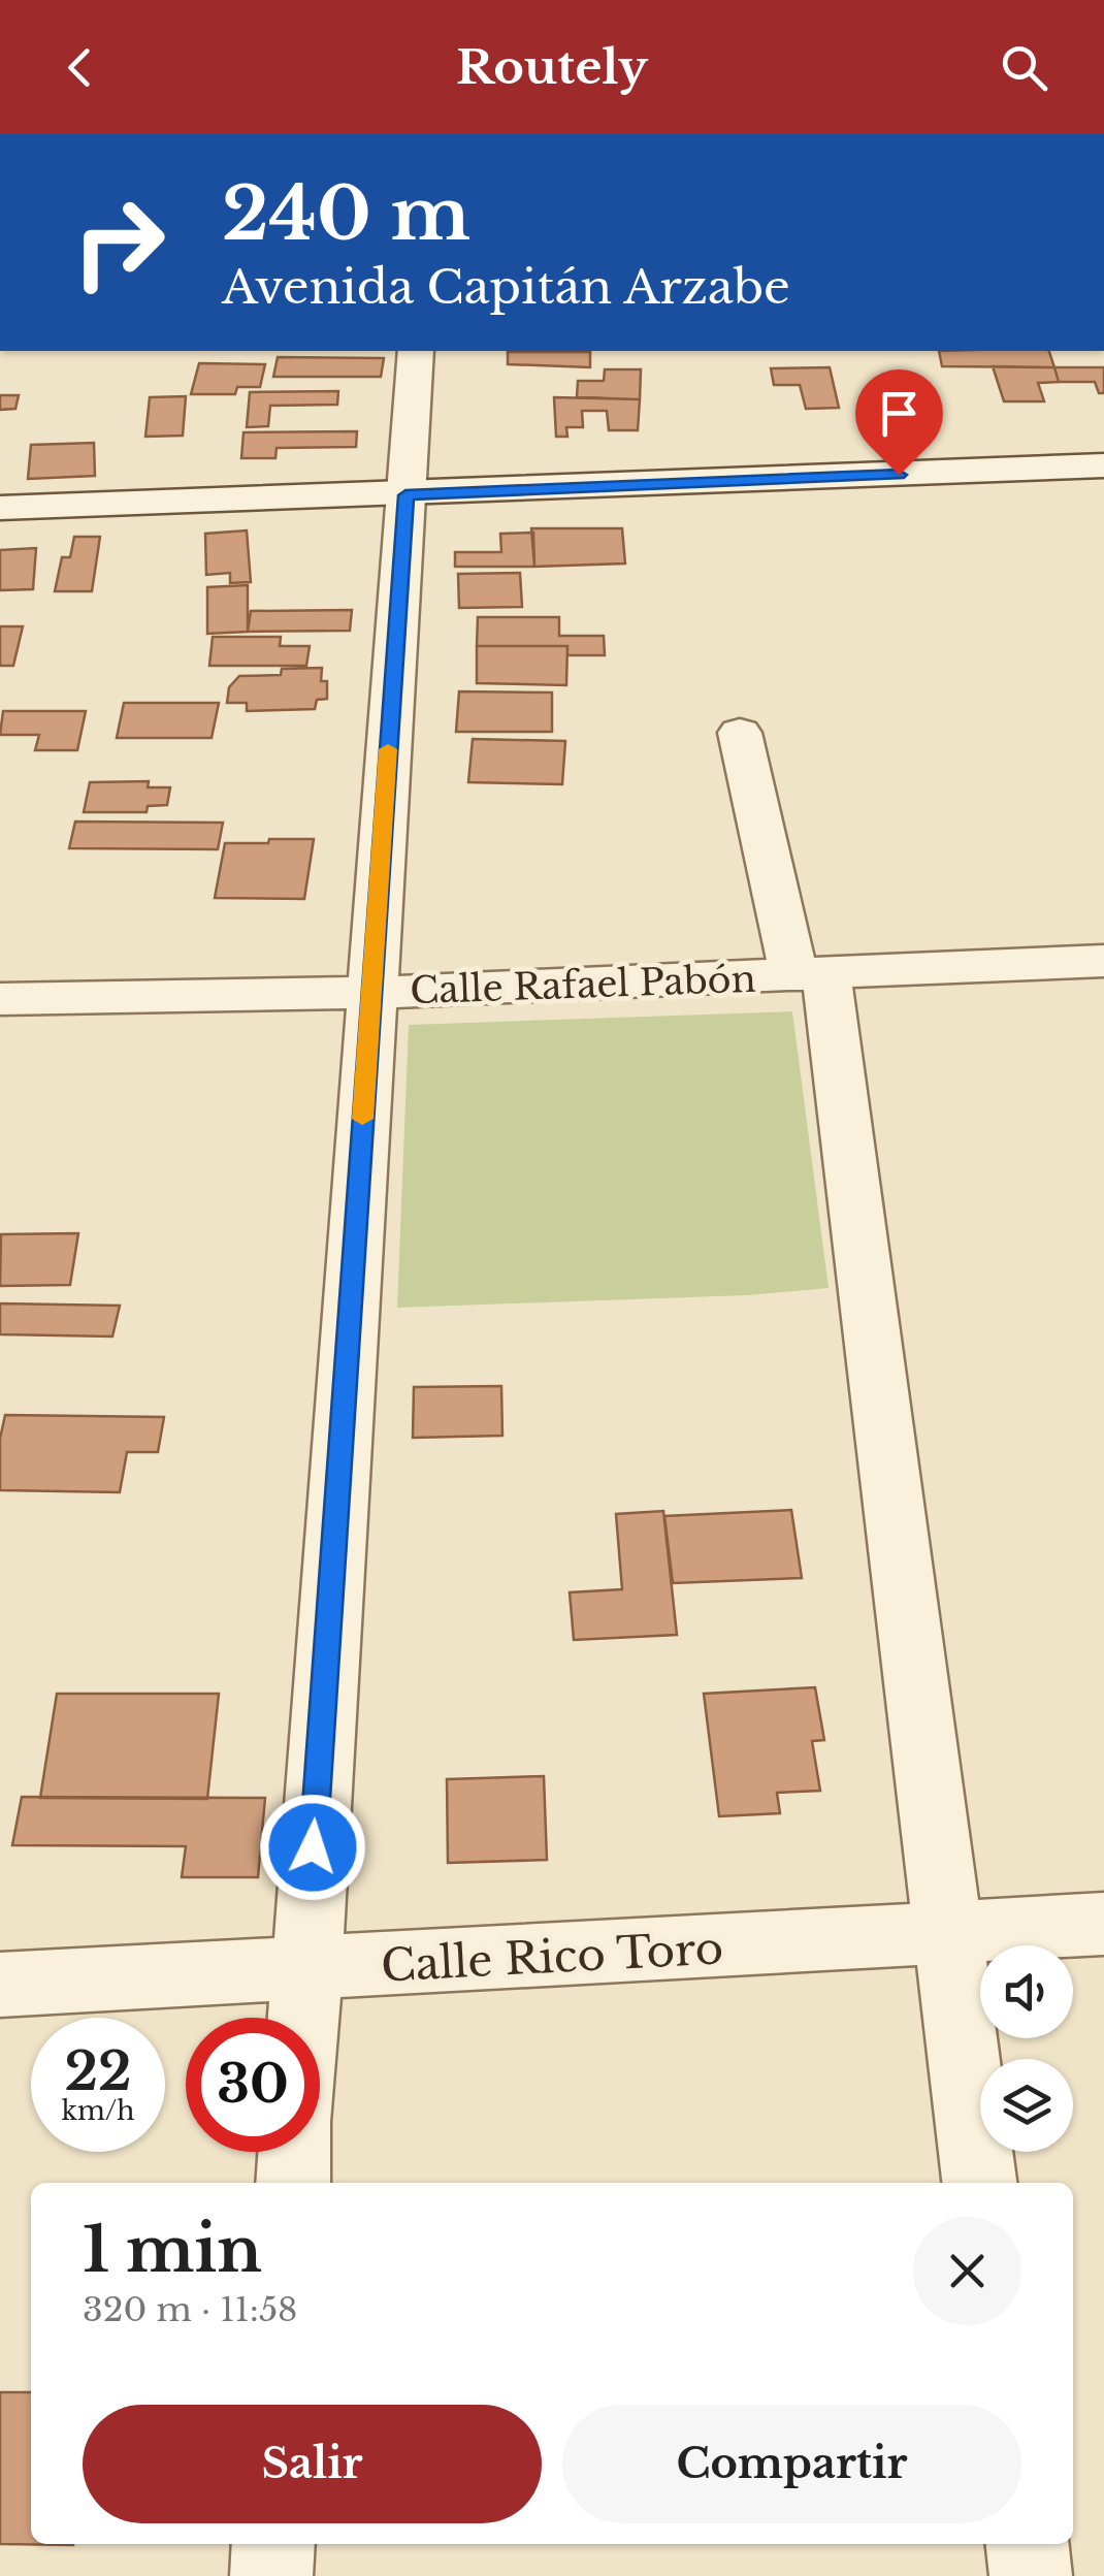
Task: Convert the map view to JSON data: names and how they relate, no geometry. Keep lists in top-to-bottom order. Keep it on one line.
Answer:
{"streets":{"street":["Calle Rafael Pabón","Calle Rico Toro"]},"page":{"header":"Routely","turn":["240 m","Avenida Capitán Arzabe"],"speed":"22 km/h","limit":"30","heading":["1 min","320 m · 11:58"],"buttons":["Salir","Compartir"]}}
